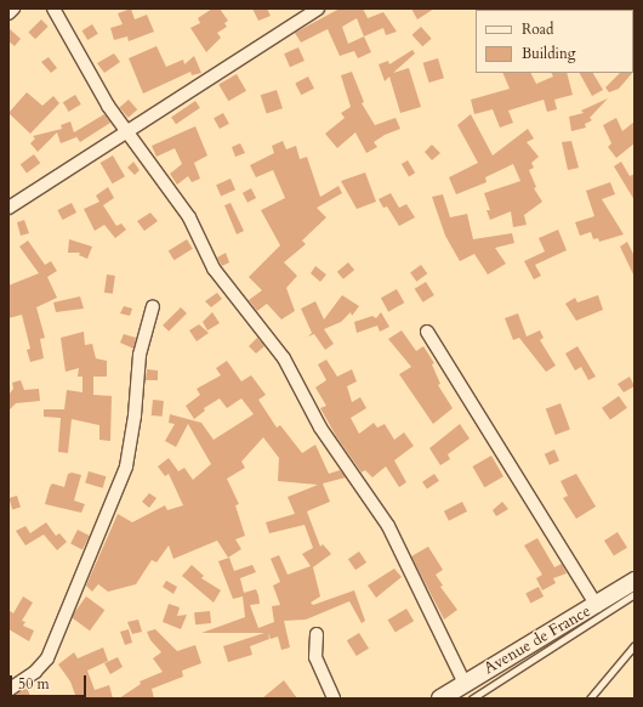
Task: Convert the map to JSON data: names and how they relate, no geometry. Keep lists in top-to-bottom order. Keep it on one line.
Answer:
{"streets":{"street":["Avenue de France"]},"legend":["Road","Building"],"scale_bar":"50 m"}
